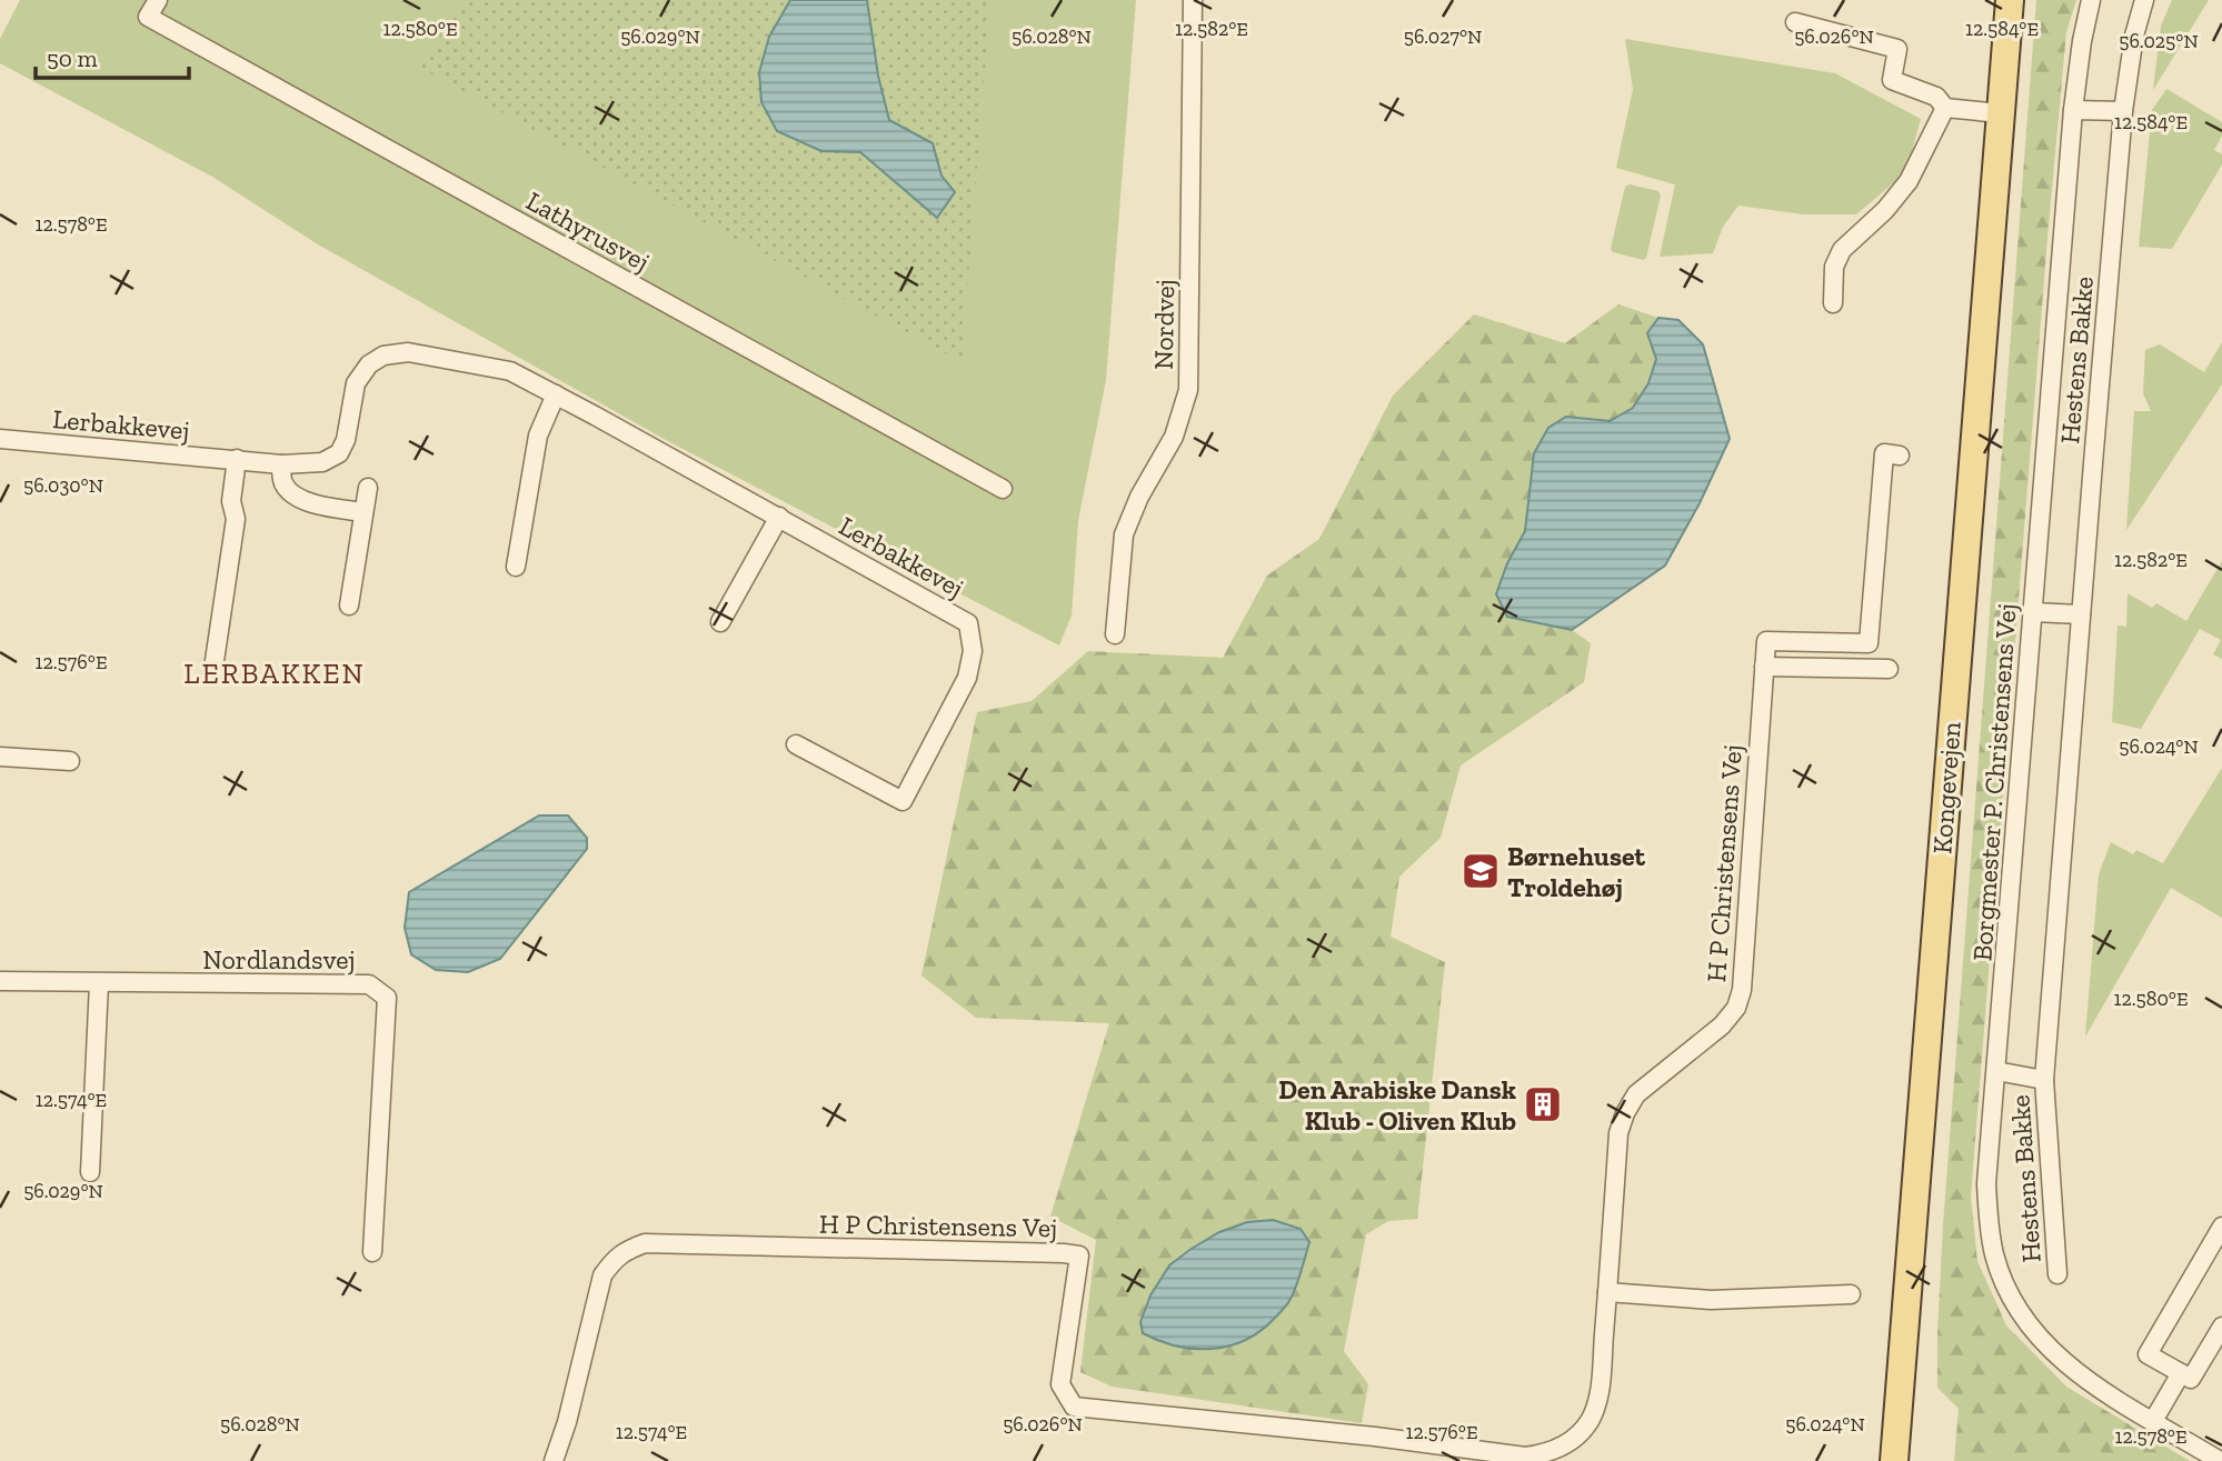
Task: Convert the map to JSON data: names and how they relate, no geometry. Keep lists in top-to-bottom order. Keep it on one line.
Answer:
{"streets":{"main road":["Kongevejen"],"street":["Lathyrusvej","Nordvej","Hestens Bakke","Lerbakkevej","Borgmester P. Christensens Vej","H P Christensens Vej","Nordlandsvej"]},"crossings":[["Hestens Bakke","Borgmester P. Christensens Vej"]],"districts":["LERBAKKEN"],"places":{"school or university":["Børnehuset Troldehøj"],"building":["Den Arabiske Dansk Klub - Oliven Klub"]},"scale_bar":"50 m","coordinates":["12.584°E","12.580°E","12.582°E","56.029°N","56.028°N","56.027°N","56.026°N","56.025°N","12.578°E","56.030°N","12.576°E","56.024°N","12.574°E"]}
